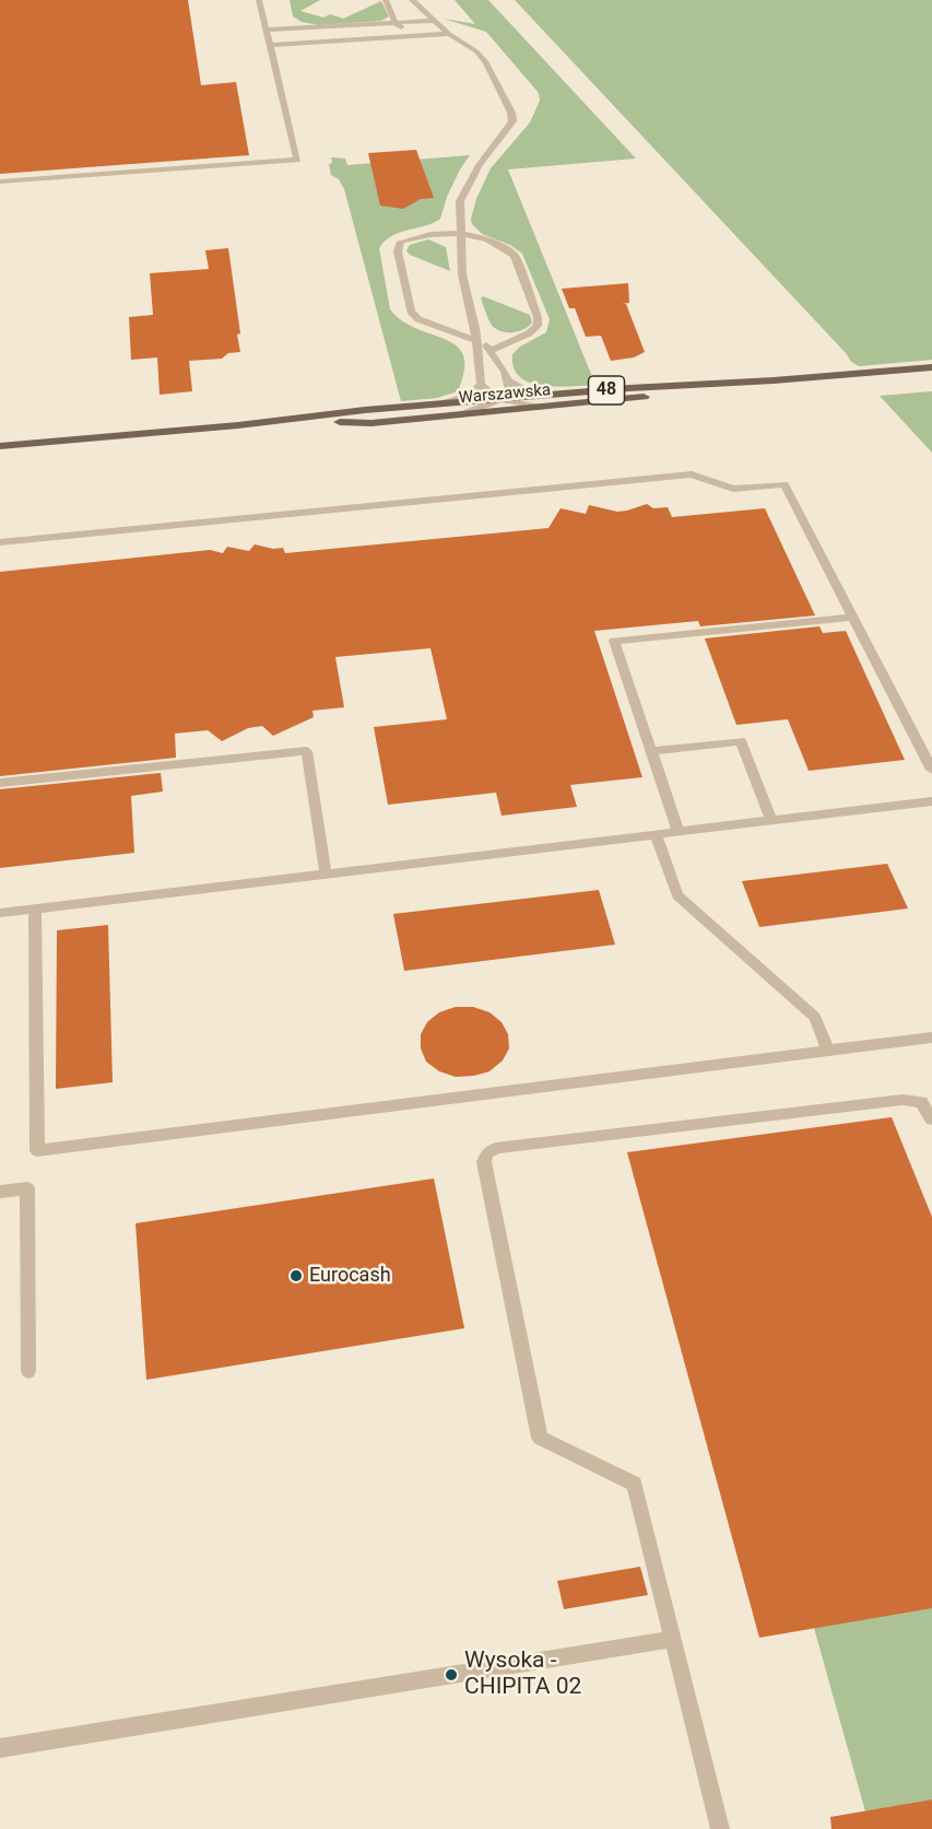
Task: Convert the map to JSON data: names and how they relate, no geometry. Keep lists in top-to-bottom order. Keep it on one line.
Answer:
{"streets":{"main road":["48","Warszawska"]},"places":["Eurocash","Wysoka - CHIPITA 02"]}
